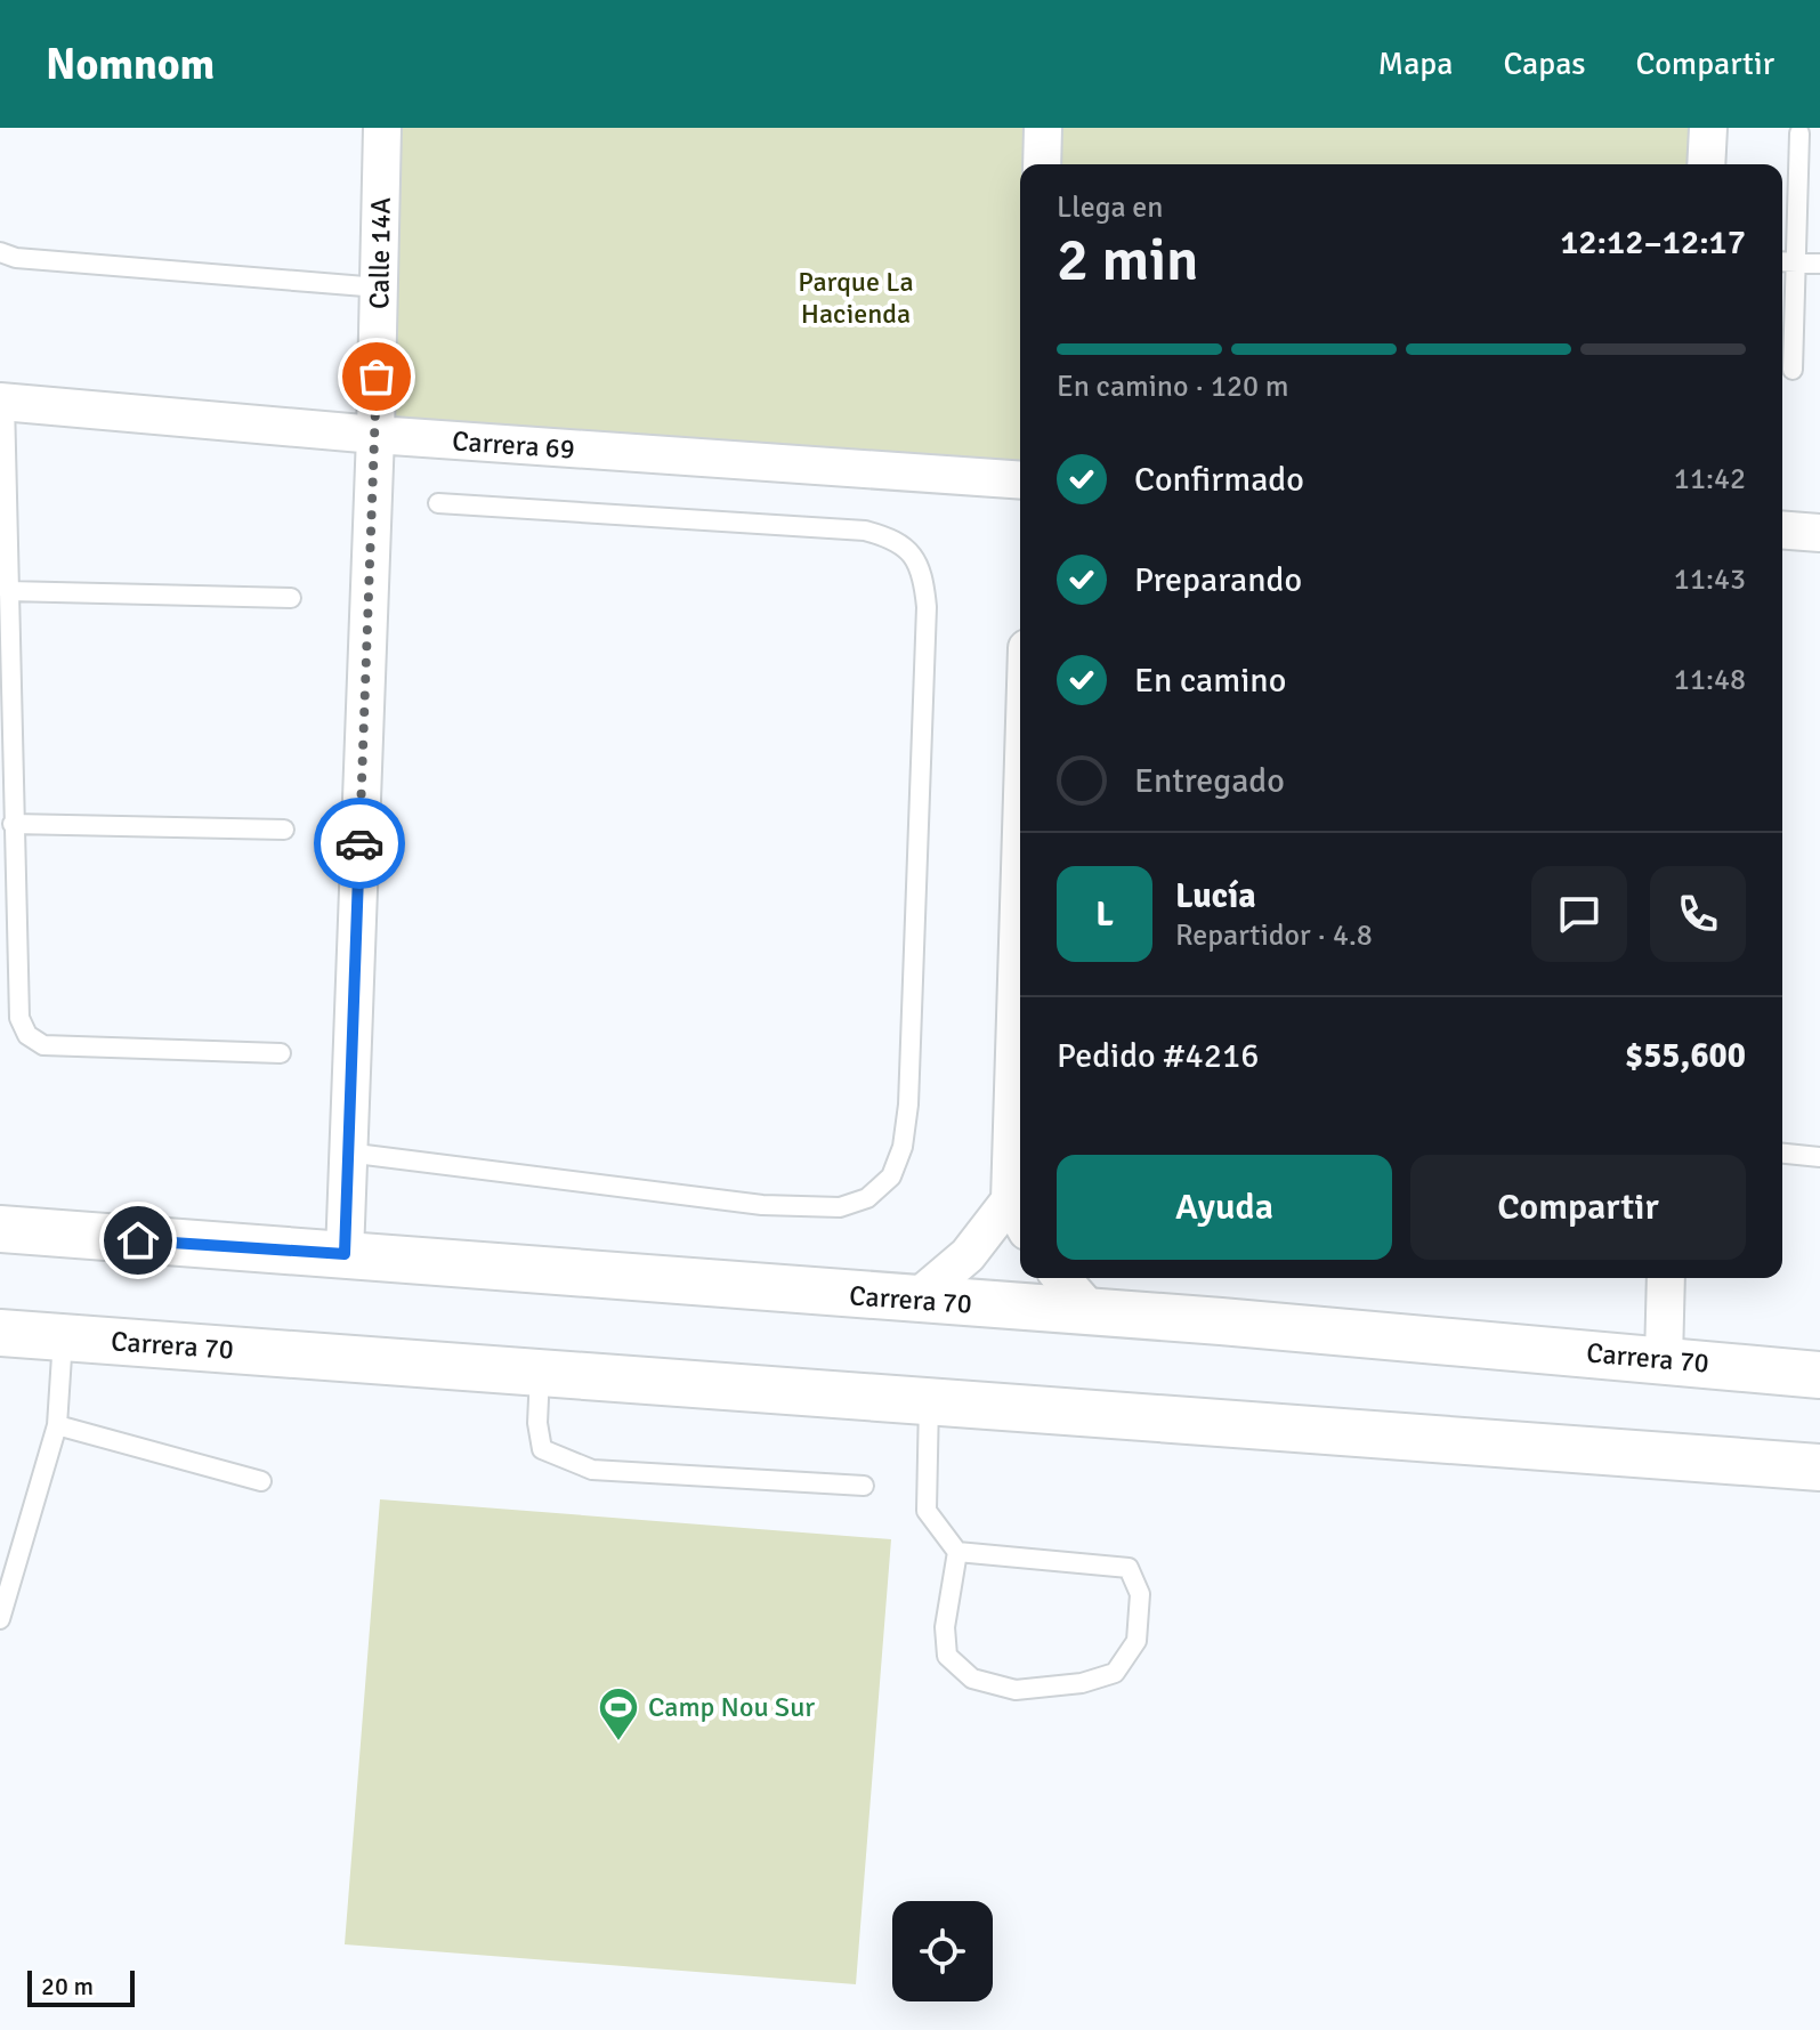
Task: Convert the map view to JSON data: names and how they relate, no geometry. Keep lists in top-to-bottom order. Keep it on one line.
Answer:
{"streets":{"street":["Calle 14A","Carrera 69","Carrera 70"]},"crossings":[["Calle 14A","Carrera 69"],["Calle 14A","Carrera 70"]],"parks":["Parque La Hacienda"],"places":{"sports":["Camp Nou Sur"]},"scale_bar":"20 m","page":{"header":"Nomnom","nav":["Mapa","Capas","Compartir"],"heading":["2 min","Llega en","12:12–12:17"],"panel":["Lucía","Repartidor · 4.8","Pedido #4216","$55,600"],"bar":"En camino · 120 m","list":[["Confirmado","11:42"],["Preparando","11:43"],["En camino","11:48"],"Entregado"],"round":"L","buttons":["Ayuda","Compartir"],"scale":"20 m"}}
